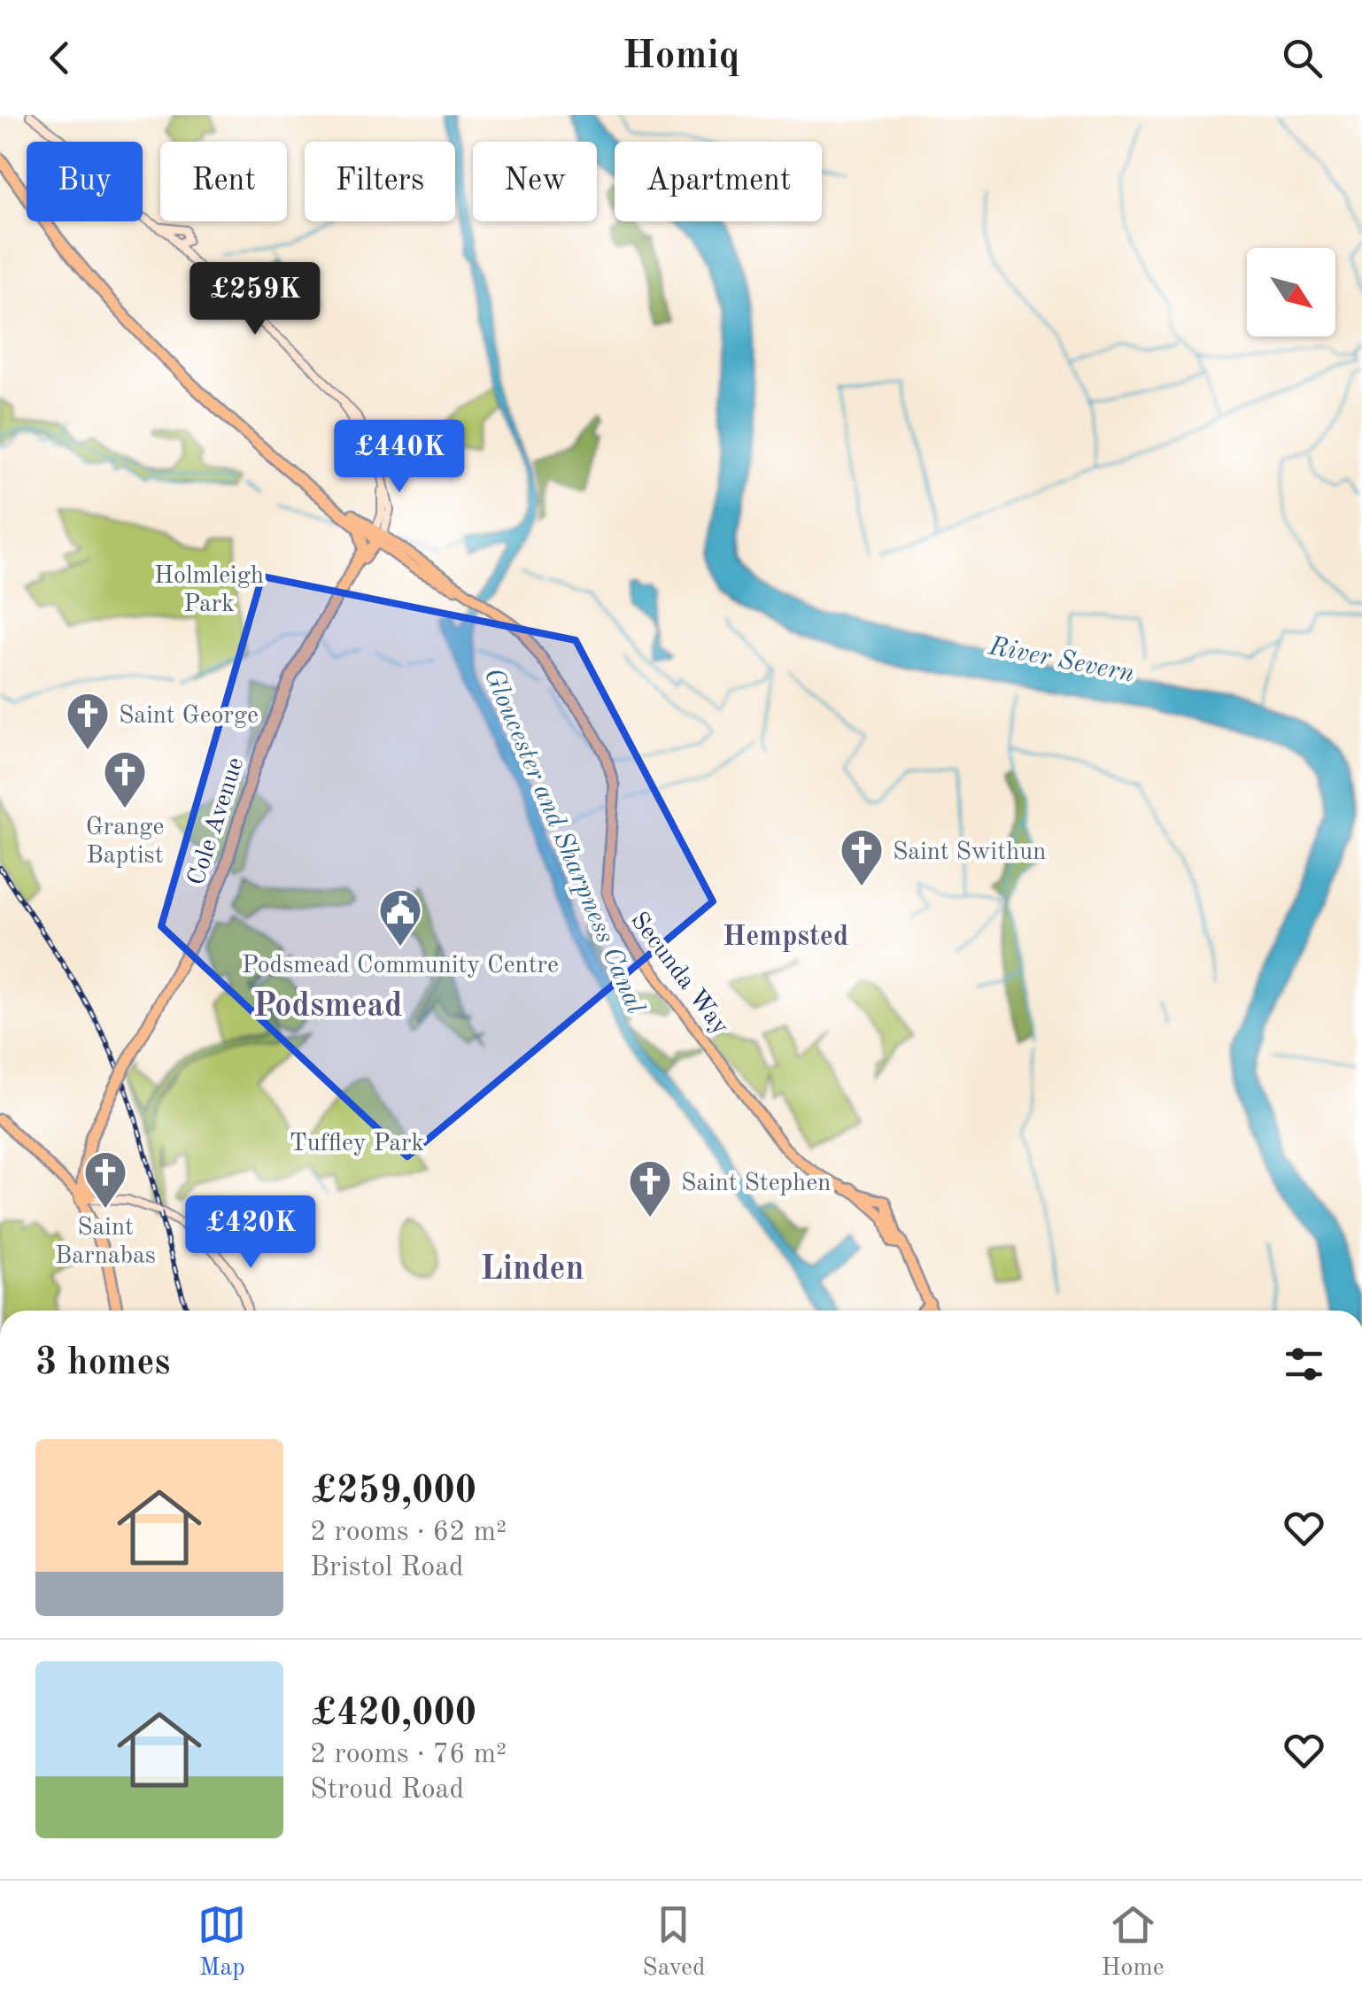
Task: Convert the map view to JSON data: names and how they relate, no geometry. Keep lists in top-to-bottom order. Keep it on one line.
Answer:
{"streets":{"highway":["Cole Avenue"],"main road":["Secunda Way"]},"districts":["Hempsted","Podsmead","Linden"],"water":["River Severn","Gloucester and Sharpness Canal"],"parks":["Holmleigh Park","Tuffley Park"],"places":{"church":["Saint George","Grange Baptist","Saint Swithun","Saint Barnabas","Saint Stephen"],"public building":["Podsmead Community Centre"]},"north":"bottom right","page":{"header":"Homiq","chip":["Buy","Rent","Filters","New","Apartment"],"price":["£259K","£440K","£420K"],"heading":"3 homes","list":[{"name":"£259,000","note":"2 rooms · 62 m² · Bristol Road"},{"name":"£420,000","note":"2 rooms · 76 m² · Stroud Road"}],"tabs":["Map","Saved","Home"]}}
